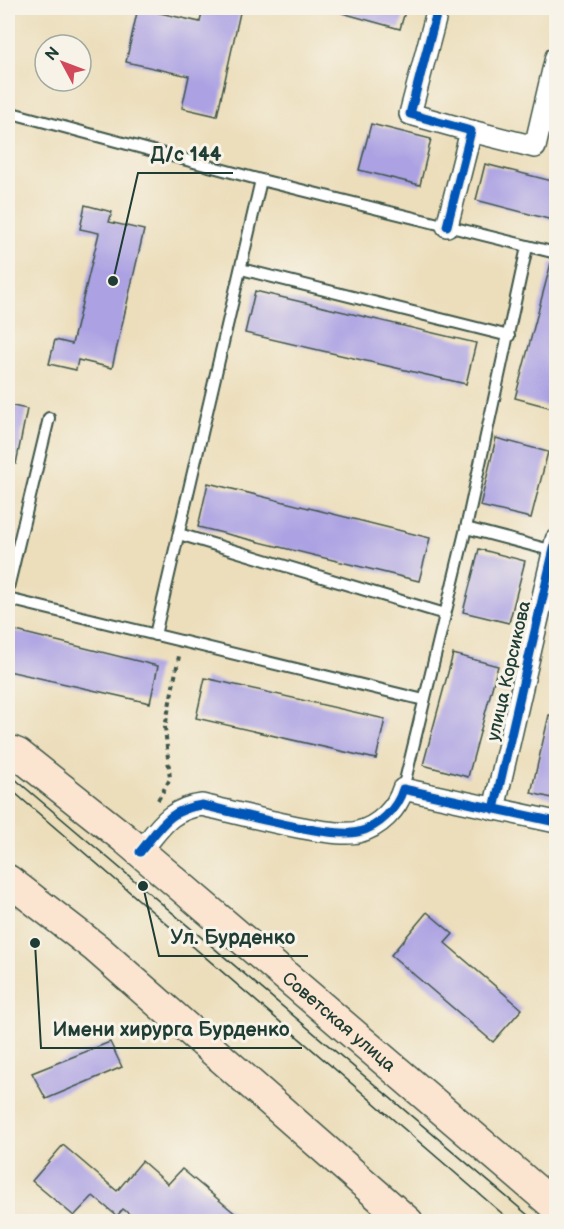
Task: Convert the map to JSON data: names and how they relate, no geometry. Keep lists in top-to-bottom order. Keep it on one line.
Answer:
{"streets":{"main road":["Советская улица"],"street":["улица Корсикова"]},"places":["Д/с 144","Ул. Бурденко","Имени хирурга Бурденко"],"north":"top left"}
